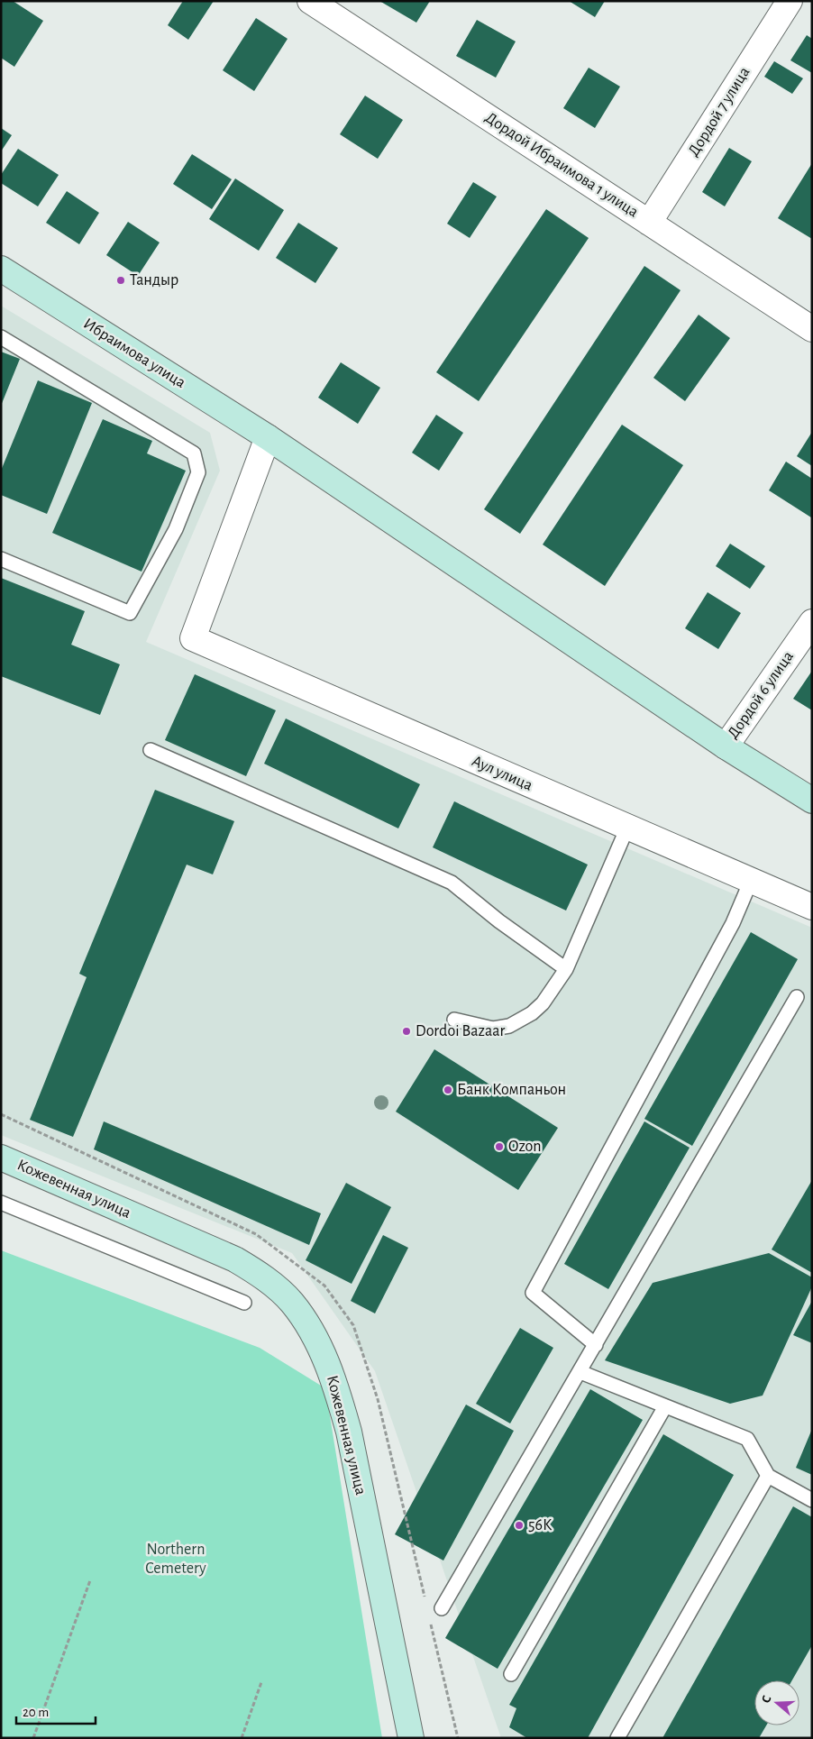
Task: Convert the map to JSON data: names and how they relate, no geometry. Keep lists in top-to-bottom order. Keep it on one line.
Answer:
{"streets":{"main road":["Ибраимова улица","Кожевенная улица"],"street":["Дордой 7 улица","Дордой Ибраимова 1 улица","Дордой 6 улица","Аул улица"]},"crossings":[["Дордой 7 улица","Дордой Ибраимова 1 улица"],["Ибраимова улица","Дордой 6 улица"],["Ибраимова улица","Аул улица"]],"parks":["Northern Cemetery"],"places":["Тандыр","Dordoi Bazaar","Банк Компаньон","Ozon","56К"],"scale_bar":"20 m","north":"left"}
